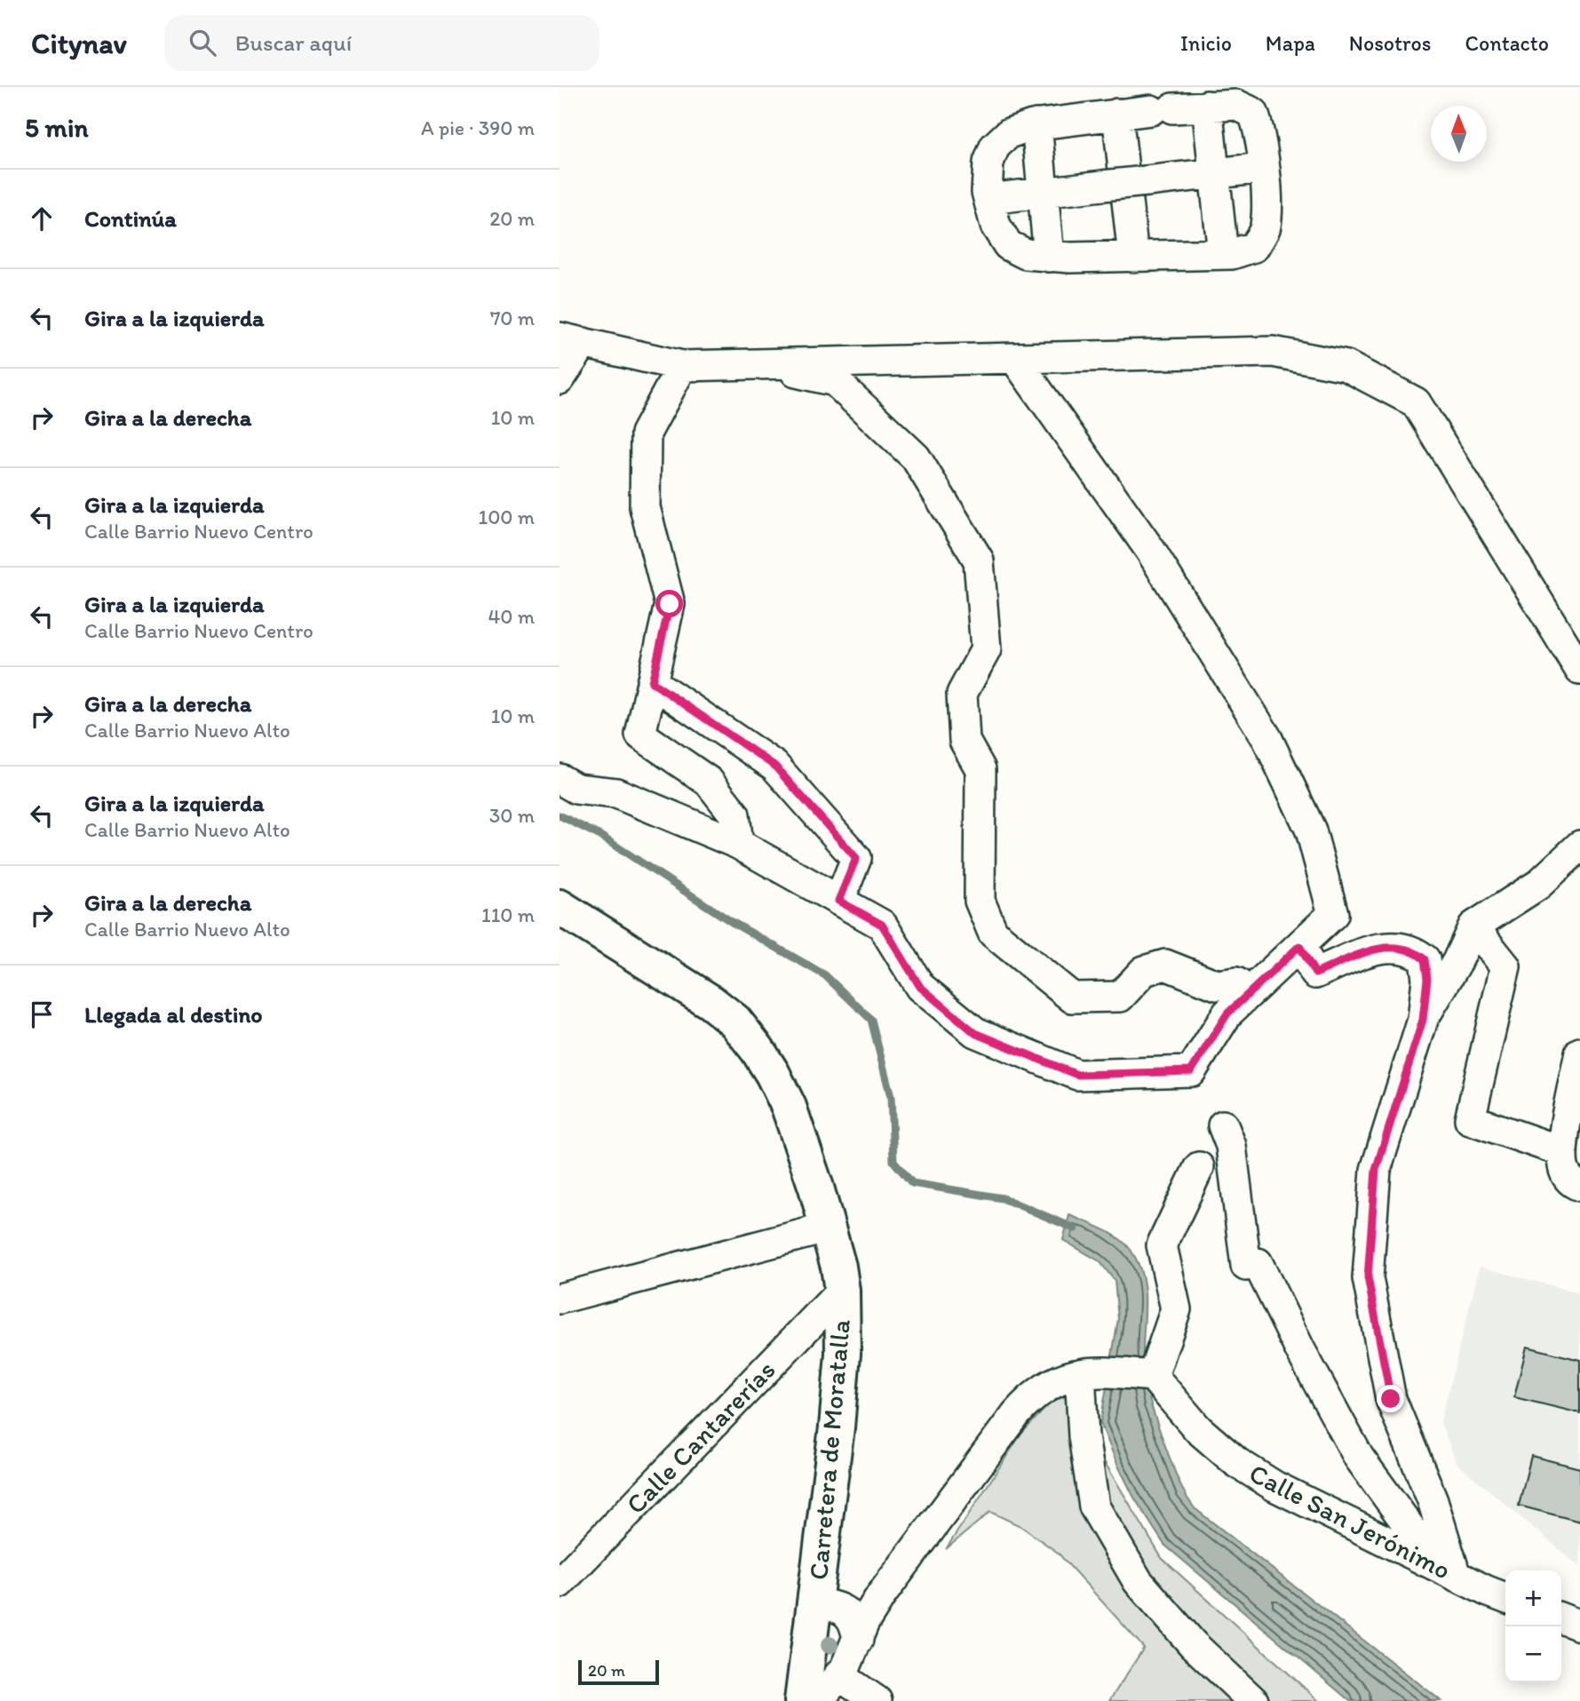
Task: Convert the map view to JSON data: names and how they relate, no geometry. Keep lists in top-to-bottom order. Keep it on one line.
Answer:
{"streets":{"main road":["Carretera de Moratalla"],"street":["Calle Cantarerías","Calle San Jerónimo"]},"crossings":[["Calle Cantarerías","Carretera de Moratalla"]],"scale_bar":"20 m","north":"top","page":{"header":"Citynav","search":"Buscar aquí","nav":["Inicio","Mapa","Nosotros","Contacto"],"heading":["5 min","A pie · 390 m"],"list":[["Continúa","20 m"],["Gira a la izquierda","70 m"],["Gira a la derecha","10 m"],["Gira a la izquierda","Calle Barrio Nuevo Centro","100 m"],["Gira a la izquierda","Calle Barrio Nuevo Centro","40 m"],["Gira a la derecha","Calle Barrio Nuevo Alto","10 m"],["Gira a la izquierda","Calle Barrio Nuevo Alto","30 m"],["Gira a la derecha","Calle Barrio Nuevo Alto","110 m"],"Llegada al destino"],"map_buttons":["+","−"],"scale":"20 m"}}
